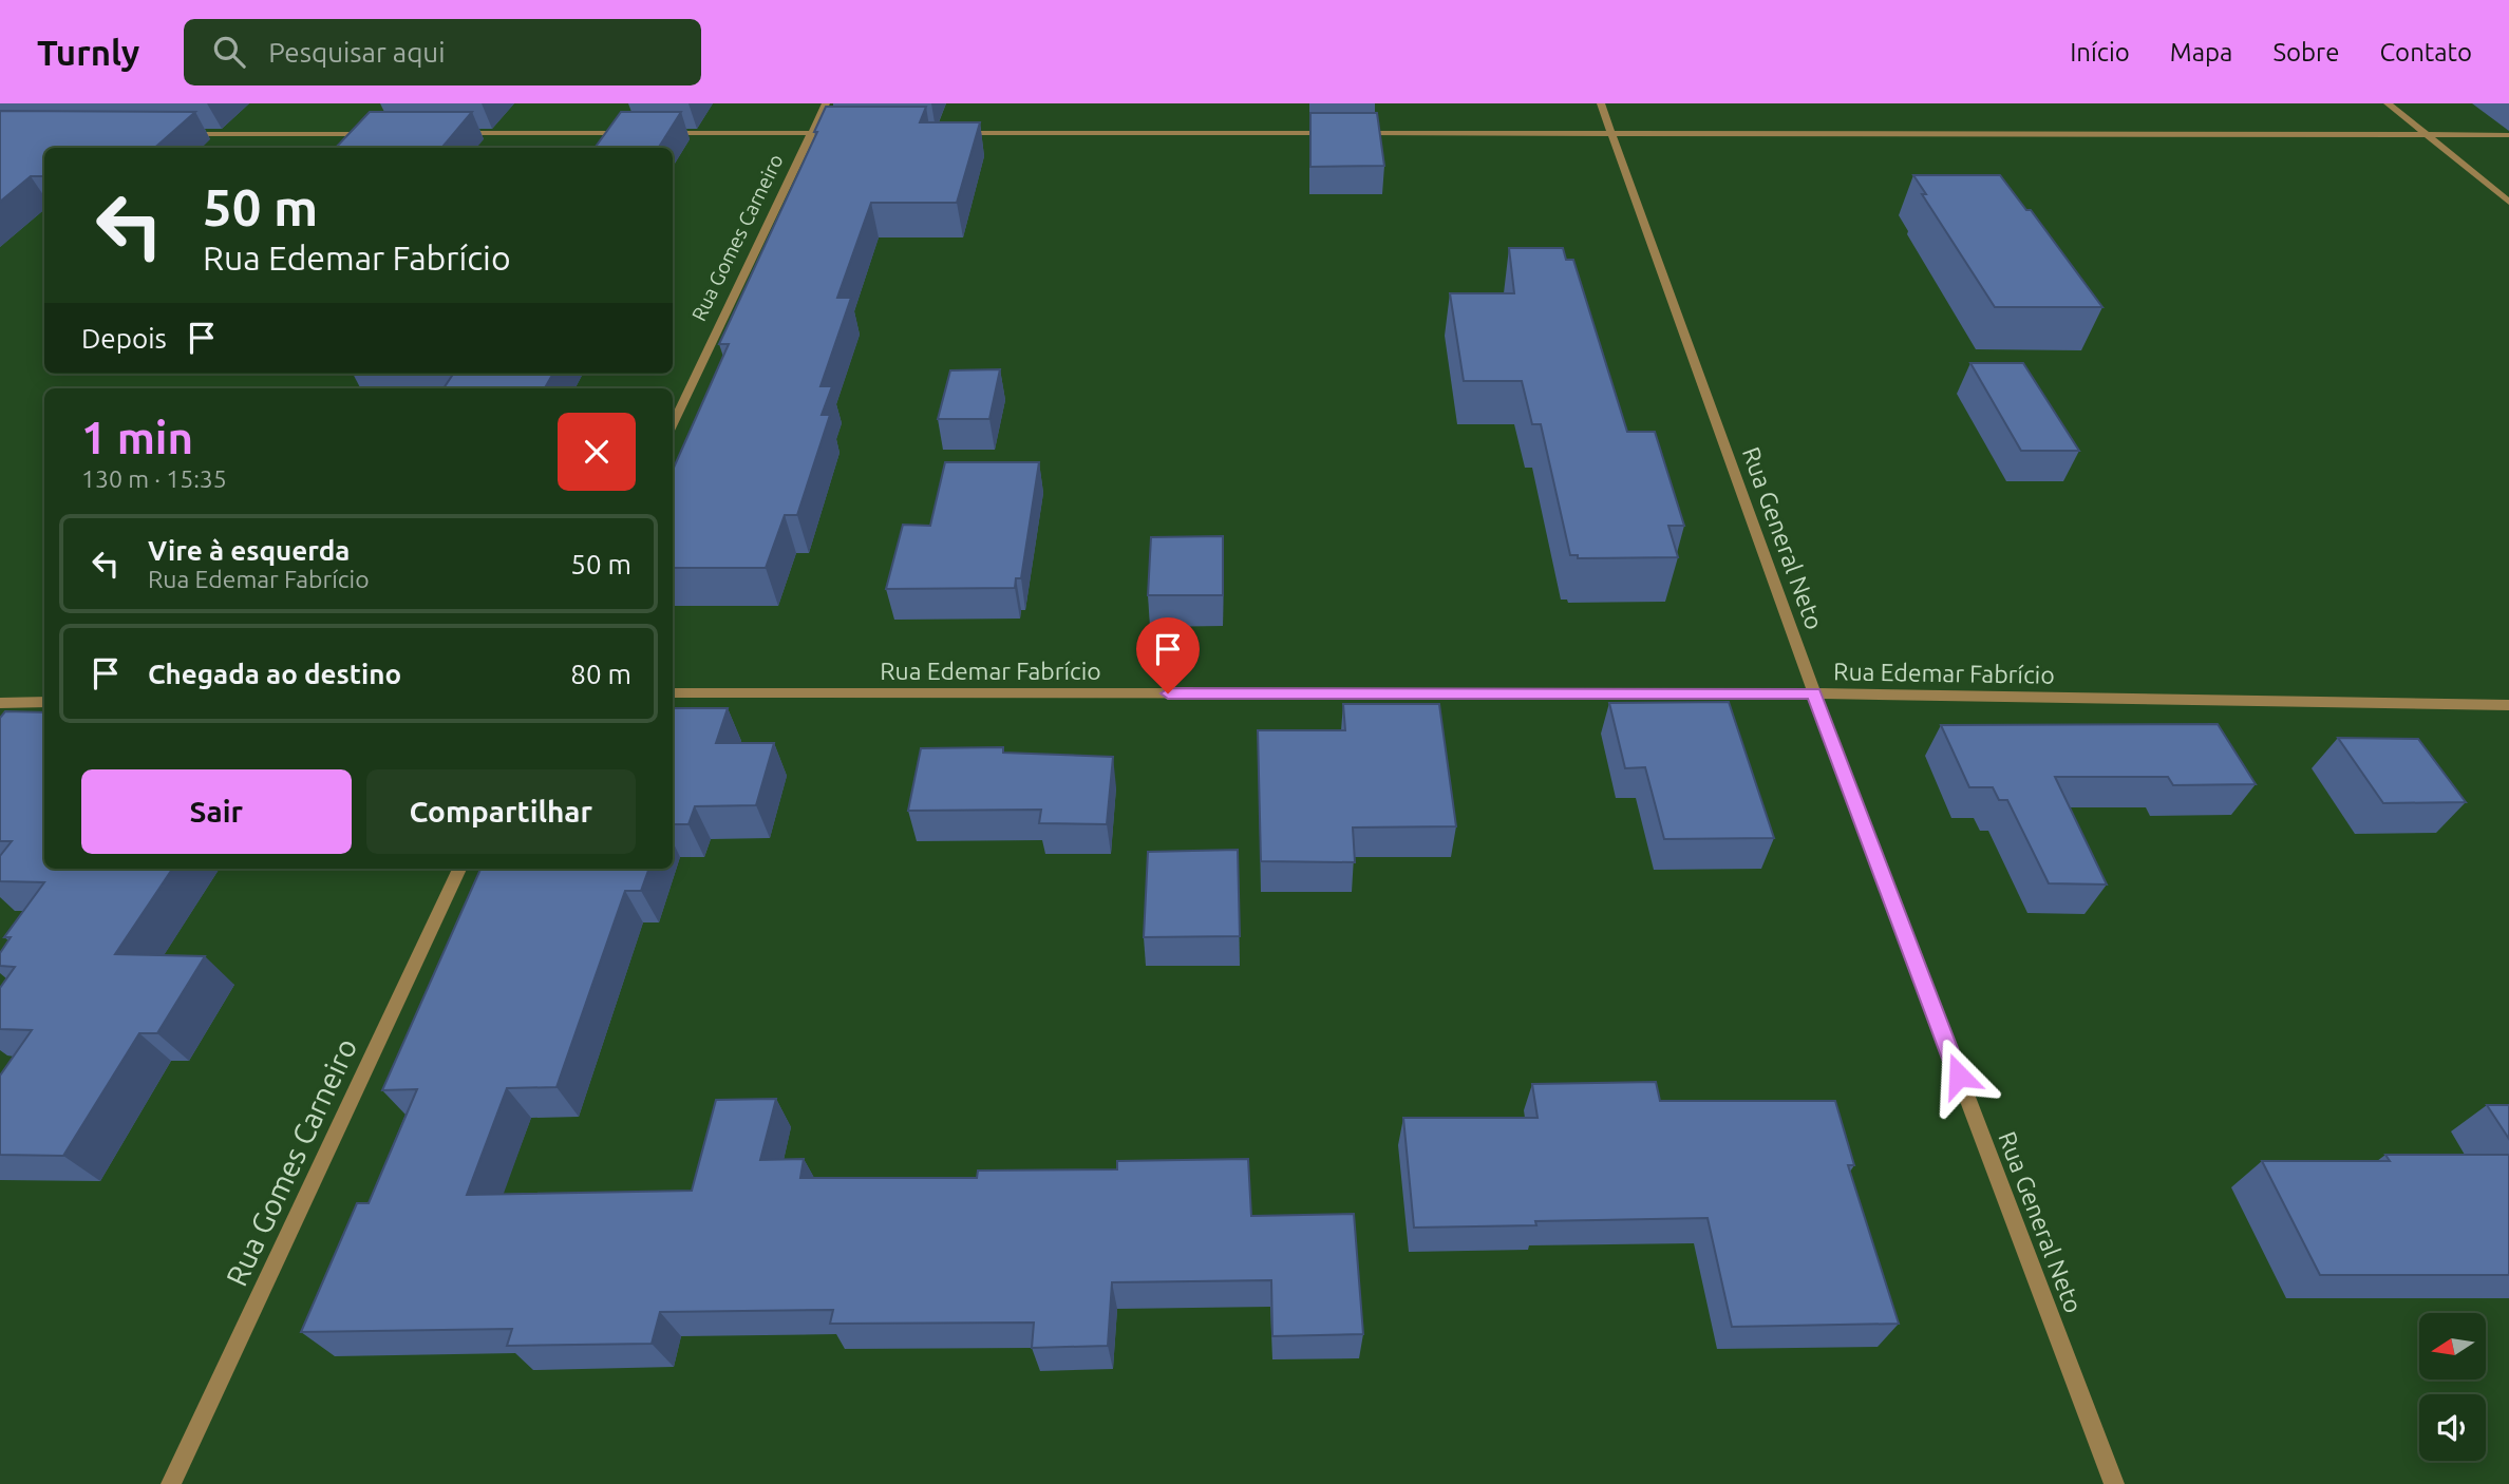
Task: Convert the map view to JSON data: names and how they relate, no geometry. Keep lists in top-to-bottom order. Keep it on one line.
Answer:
{"streets":{"street":["Rua Gomes Carneiro","Rua General Neto","Rua Edemar Fabrício"]},"crossings":[["Rua General Neto","Rua Edemar Fabrício"]],"north":"left","page":{"header":"Turnly","search":"Pesquisar aqui","nav":["Início","Mapa","Sobre","Contato"],"turn":["50 m","Rua Edemar Fabrício"],"then":"Depois","heading":["1 min","130 m · 15:35"],"list":[{"name":"Vire à esquerda","note":"Rua Edemar Fabrício","value":"50 m"},{"name":"Chegada ao destino","value":"80 m"}],"buttons":["Sair","Compartilhar"]}}
